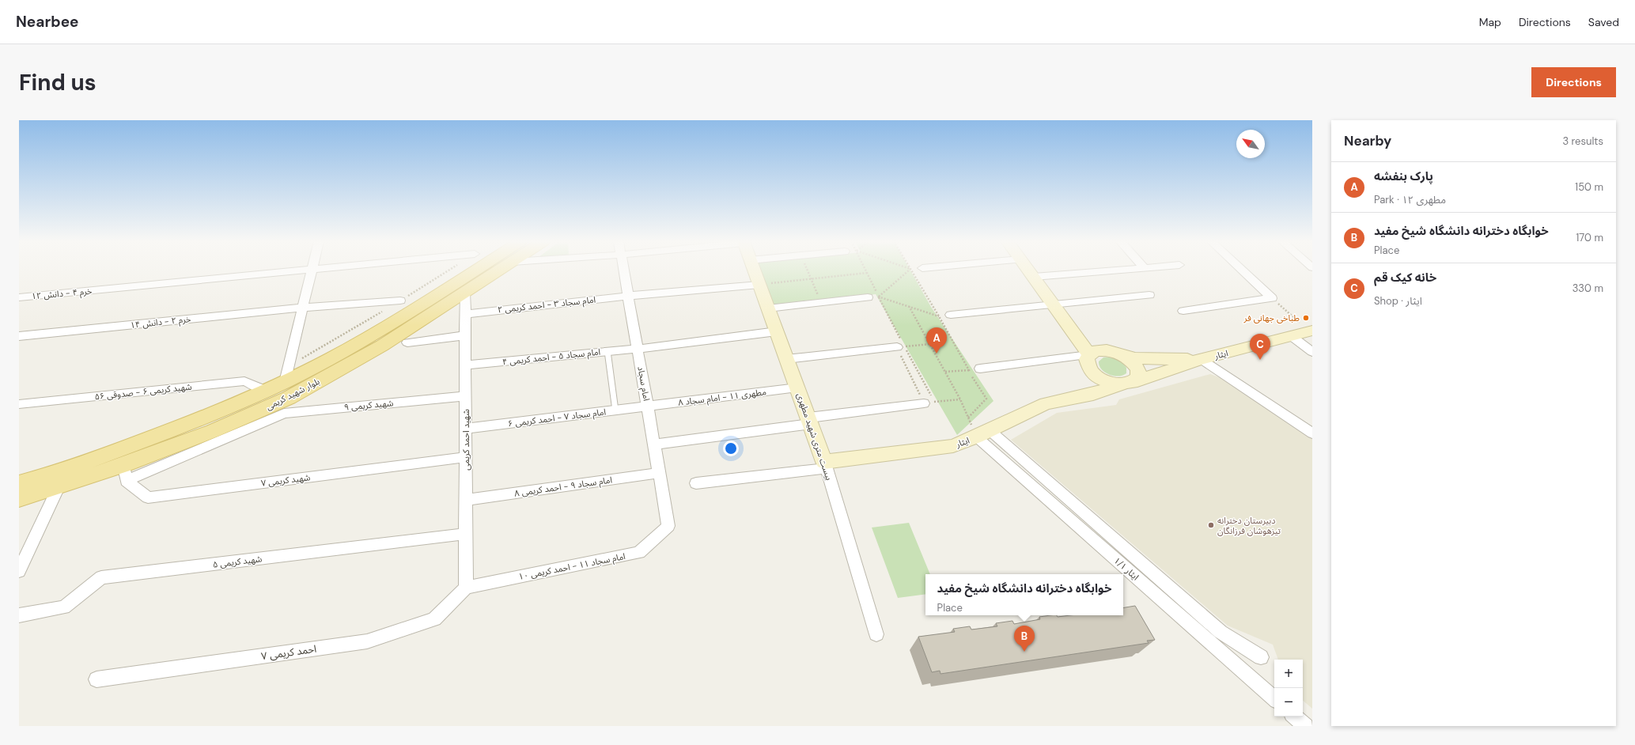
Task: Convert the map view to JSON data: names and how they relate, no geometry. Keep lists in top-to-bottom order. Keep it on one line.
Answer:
{"streets":{"main road":["ایثار","بلوار شهید کریمی","بیست متری شهید مطهری"],"street":["خرم ۴ - دانش ۱۲","امام سجاد ۳ - احمد کریمی ۲","خرم ۲ - دانش ۱۴","امام سجاد ۵ - احمد کریمی ۴","امام سجاد","شهید کریمی ۶ - صدوقی ۵۶","مطهری ۱۱ - امام سجاد ۸","شهید کریمی ۹","امام سجاد ۷ - احمد کریمی ۶","شهید احمد کریمی","شهید کریمی ۷","امام سجاد ۹ - احمد کریمی ۸","شهید کریمی ۵","امام سجاد ۱۱ - احمد کریمی ۱۰","ایثار ۱/۱","احمد کریمی ۷"]},"crossings":[["امام سجاد ۳ - احمد کریمی ۲","امام سجاد"],["امام سجاد ۳ - احمد کریمی ۲","بیست متری شهید مطهری"],["امام سجاد ۳ - احمد کریمی ۲","شهید احمد کریمی"],["ایثار","بیست متری شهید مطهری"],["ایثار","ایثار ۱/۱"],["امام سجاد ۵ - احمد کریمی ۴","امام سجاد"],["امام سجاد ۵ - احمد کریمی ۴","بیست متری شهید مطهری"],["امام سجاد ۵ - احمد کریمی ۴","شهید احمد کریمی"],["امام سجاد","مطهری ۱۱ - امام سجاد ۸"],["امام سجاد","امام سجاد ۷ - احمد کریمی ۶"],["امام سجاد","امام سجاد ۹ - احمد کریمی ۸"],["امام سجاد","امام سجاد ۱۱ - احمد کریمی ۱۰"],["شهید کریمی ۶ - صدوقی ۵۶","بلوار شهید کریمی"],["بلوار شهید کریمی","شهید کریمی ۹"],["بلوار شهید کریمی","شهید احمد کریمی"],["مطهری ۱۱ - امام سجاد ۸","امام سجاد ۷ - احمد کریمی ۶"],["مطهری ۱۱ - امام سجاد ۸","بیست متری شهید مطهری"],["شهید کریمی ۹","شهید احمد کریمی"],["شهید کریمی ۹","شهید کریمی ۷"],["امام سجاد ۷ - احمد کریمی ۶","شهید احمد کریمی"],["شهید احمد کریمی","شهید کریمی ۷"],["شهید احمد کریمی","امام سجاد ۹ - احمد کریمی ۸"],["شهید احمد کریمی","شهید کریمی ۵"],["شهید احمد کریمی","امام سجاد ۱۱ - احمد کریمی ۱۰"],["شهید احمد کریمی","احمد کریمی ۷"],["امام سجاد ۱۱ - احمد کریمی ۱۰","احمد کریمی ۷"]],"places":["طباخی جهانی فر","دبیرستان دخترانه تیزهوشان فرزانگان"],"north":"top left","page":{"header":"Nearbee","nav":["Map","Directions","Saved"],"buttons":"Directions","title":"Find us","heading":["Nearby","3 results"],"list":[{"mark":"A","name":"پارک بنفشه","note":"Park · مطهری ۱۲","value":"150 m"},{"mark":"B","name":"خوابگاه دخترانه دانشگاه شیخ مفید","note":"Place","value":"170 m"},{"mark":"C","name":"خانه کیک قم","note":"Shop · ایثار","value":"330 m"}],"pins":["A","C","B"],"popup":["خوابگاه دخترانه دانشگاه شیخ مفید","Place"],"map_buttons":["+","−"]}}
